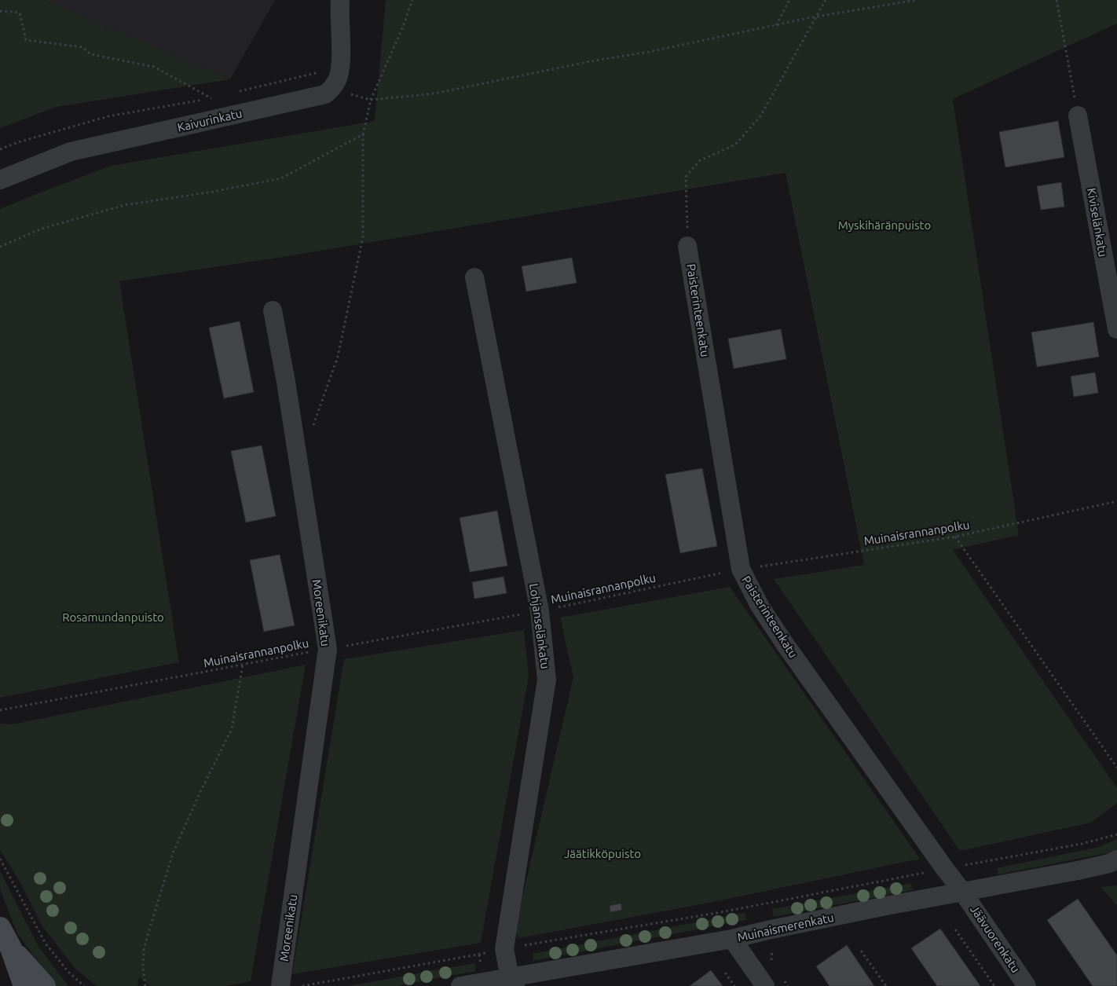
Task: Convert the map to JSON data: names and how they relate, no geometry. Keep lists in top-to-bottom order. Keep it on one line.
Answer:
{"streets":{"street":["Kaivurinkatu","Kiviselänkatu","Paisterinteenkatu","Moreenikatu","Lohjanselänkatu","Muinaismerenkatu","Jäävuorenkatu"],"path":["Muinaisrannanpolku"]},"crossings":[["Paisterinteenkatu","Muinaisrannanpolku"],["Paisterinteenkatu","Muinaismerenkatu"],["Paisterinteenkatu","Jäävuorenkatu"],["Muinaisrannanpolku","Moreenikatu"],["Muinaisrannanpolku","Lohjanselänkatu"],["Lohjanselänkatu","Muinaismerenkatu"],["Muinaismerenkatu","Jäävuorenkatu"]],"parks":["Myskihäränpuisto","Rosamundanpuisto","Jäätikköpuisto"]}
